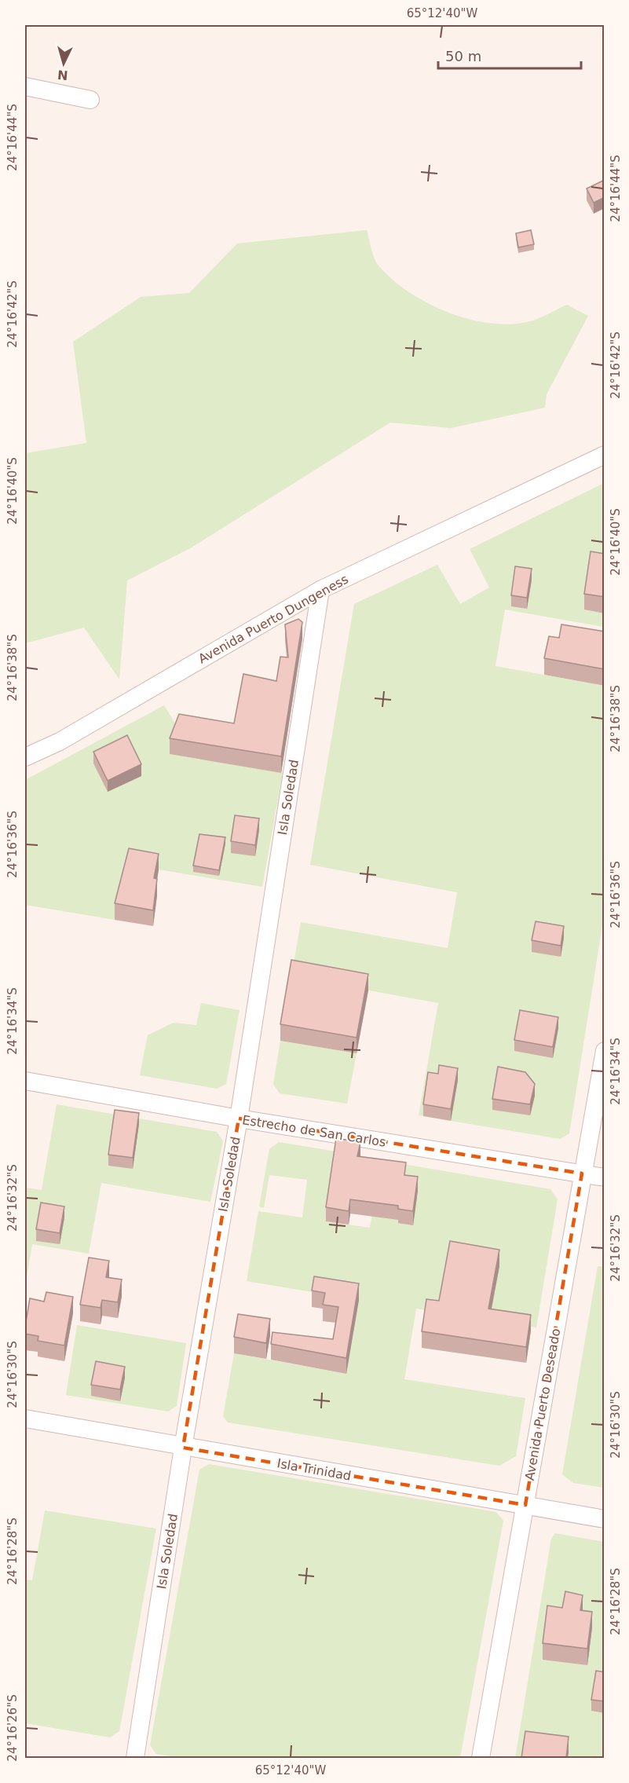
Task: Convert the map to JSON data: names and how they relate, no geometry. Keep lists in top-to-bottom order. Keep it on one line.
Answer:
{"streets":{"street":["Avenida Puerto Dungeness","Isla Soledad","Estrecho de San Carlos","Avenida Puerto Deseado","Isla Trinidad"]},"crossings":[["Avenida Puerto Dungeness","Isla Soledad"],["Isla Soledad","Estrecho de San Carlos"],["Isla Soledad","Isla Trinidad"],["Estrecho de San Carlos","Avenida Puerto Deseado"],["Avenida Puerto Deseado","Isla Trinidad"]],"scale_bar":"50 m","north":"bottom","coordinates":["65°12'40\"W","24°16'44\"S","24°16'42\"S","24°16'40\"S","24°16'38\"S","24°16'36\"S","24°16'34\"S","24°16'32\"S","24°16'30\"S","24°16'28\"S","24°16'26\"S"]}
